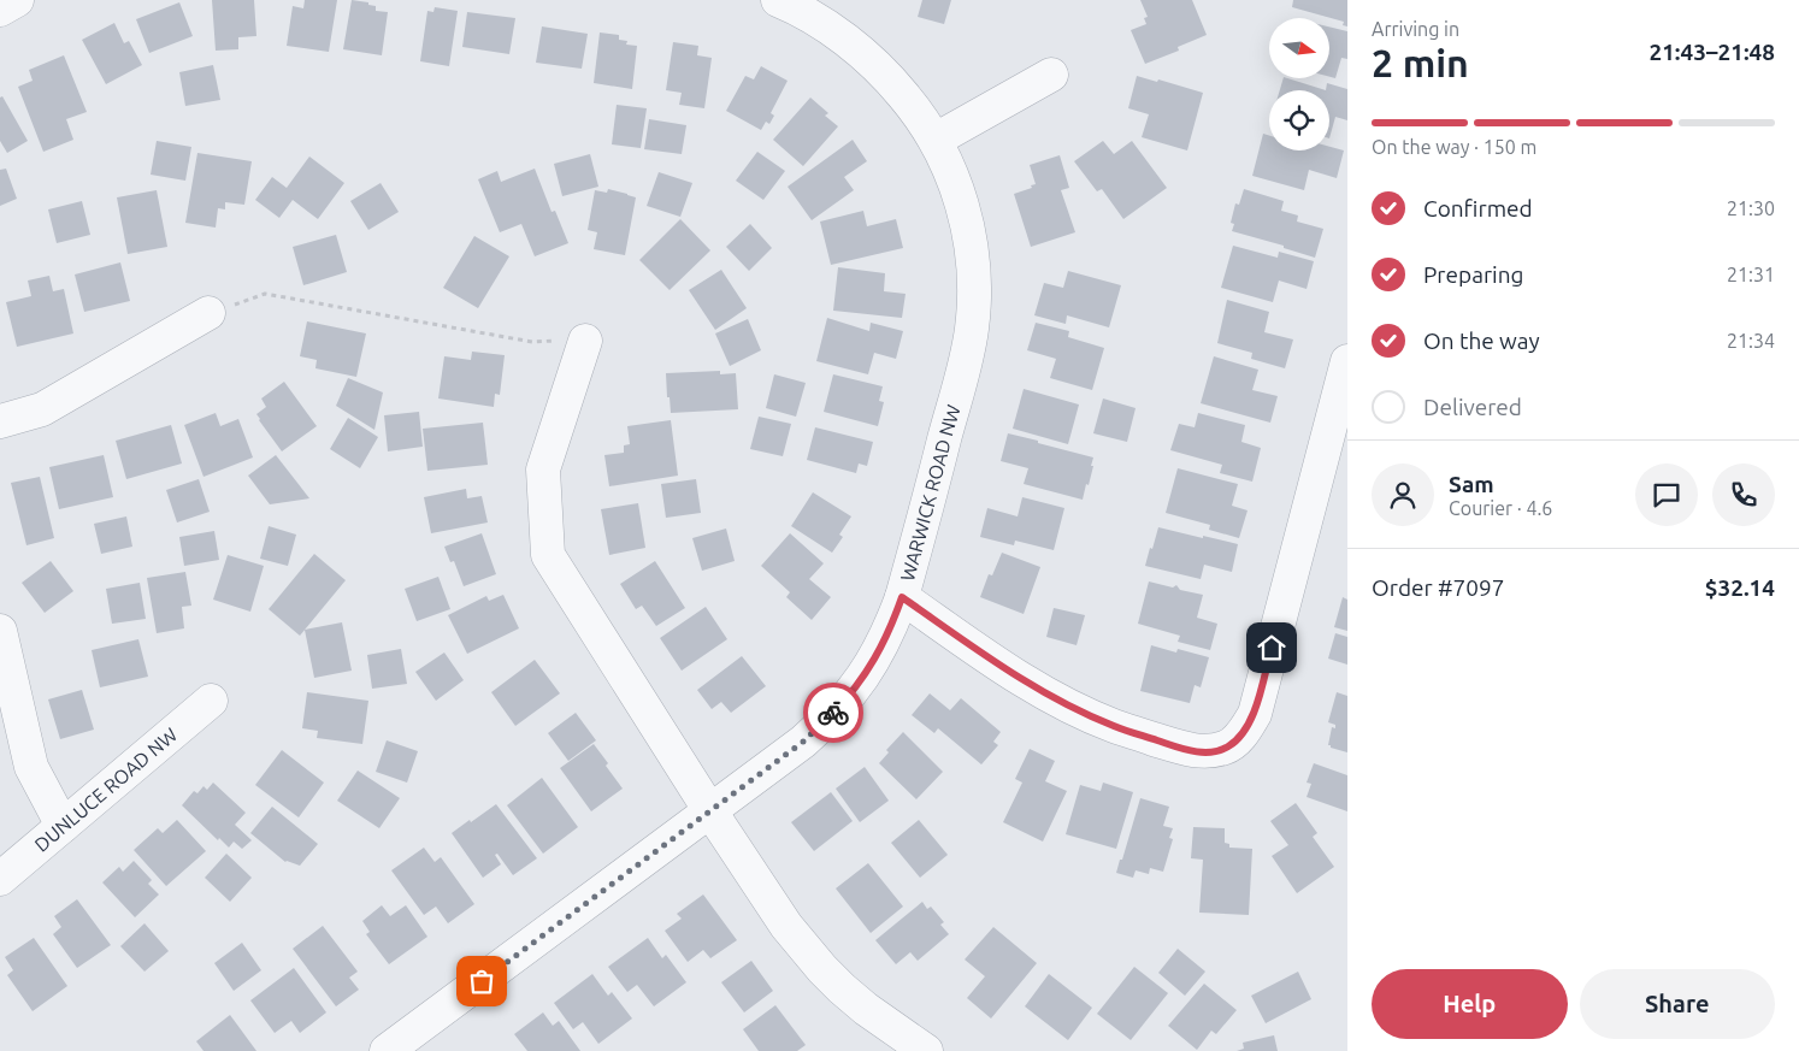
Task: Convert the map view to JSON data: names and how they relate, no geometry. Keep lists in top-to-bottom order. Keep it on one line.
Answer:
{"streets":{"street":["WARWICK ROAD NW","DUNLUCE ROAD NW"]},"north":"right","page":{"heading":["2 min","Arriving in","21:43–21:48"],"panel":["Sam","Courier · 4.6","Order #7097","$32.14"],"bar":"On the way · 150 m","list":[["Confirmed","21:30"],["Preparing","21:31"],["On the way","21:34"],"Delivered"],"buttons":["Help","Share"]}}
